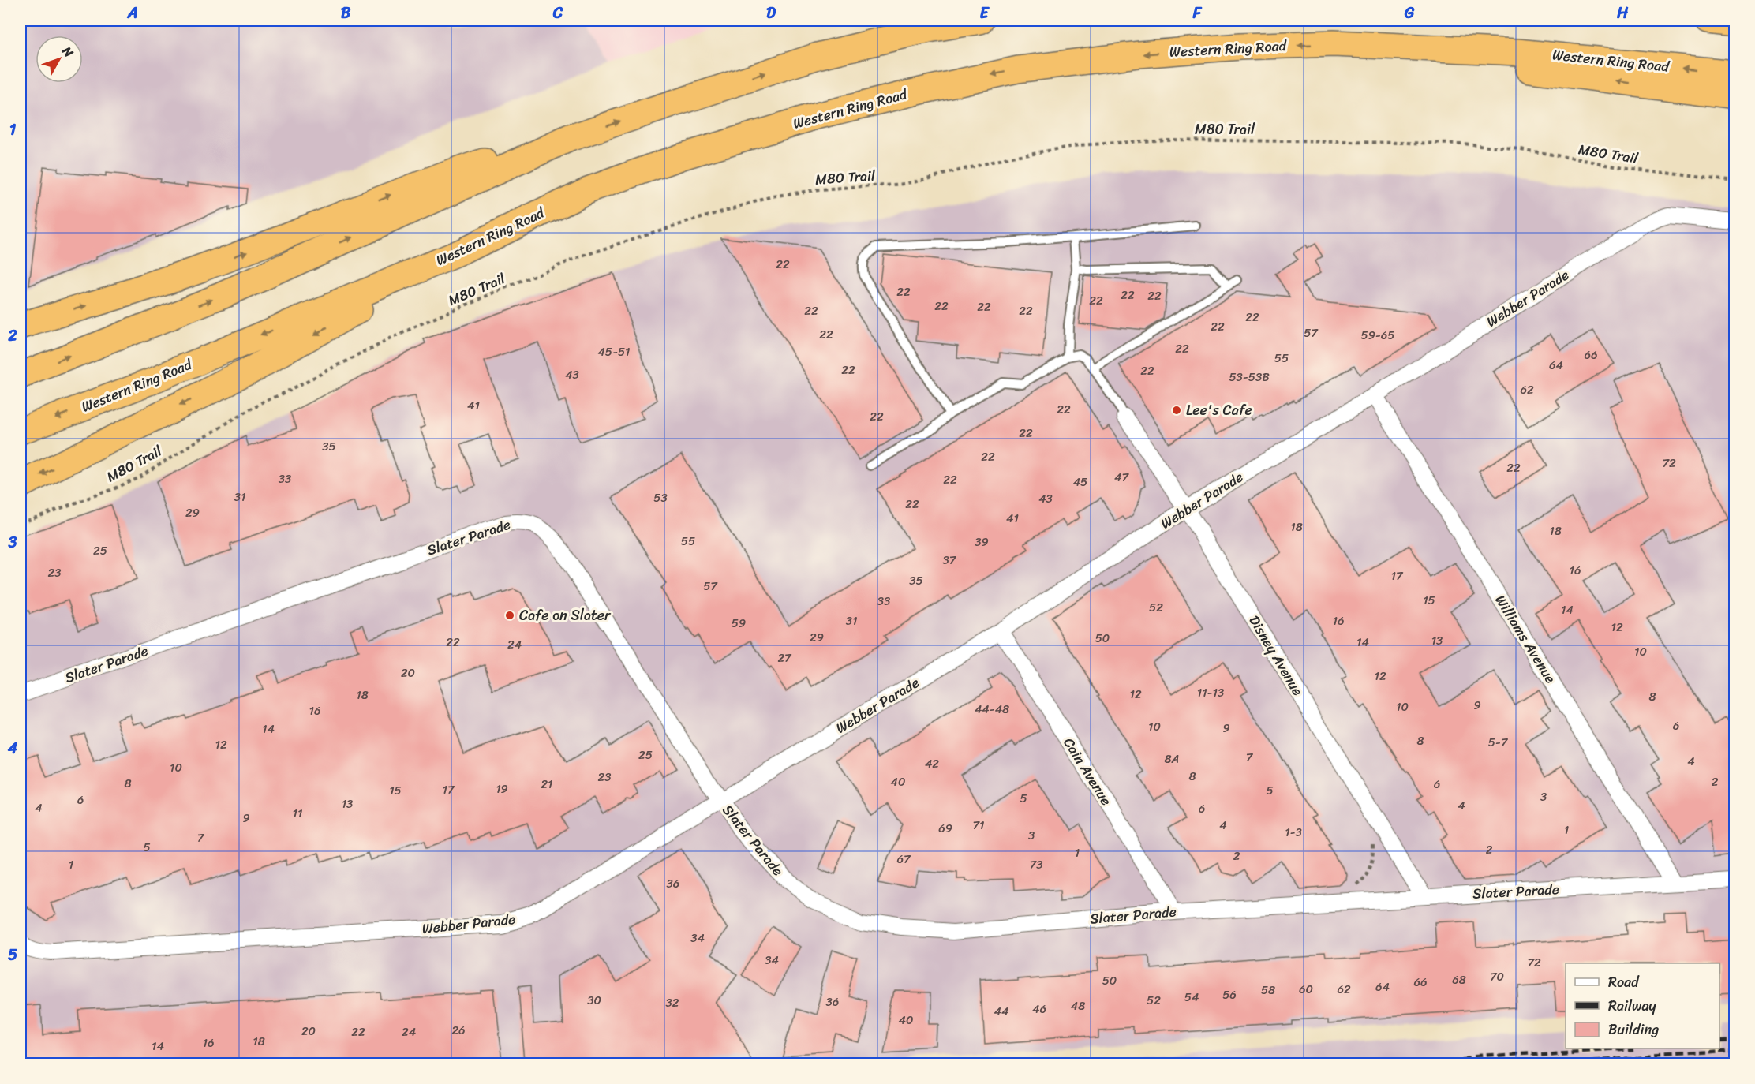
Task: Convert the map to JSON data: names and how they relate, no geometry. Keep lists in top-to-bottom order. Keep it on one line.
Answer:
{"streets":{"highway":["Western Ring Road"],"street":["Webber Parade","Slater Parade","Williams Avenue","Disney Avenue","Cain Avenue"],"path":["M80 Trail"]},"crossings":[["Webber Parade","Slater Parade"],["Webber Parade","Williams Avenue"],["Webber Parade","Disney Avenue"],["Webber Parade","Cain Avenue"],["Slater Parade","Williams Avenue"],["Slater Parade","Disney Avenue"],["Slater Parade","Cain Avenue"]],"places":["Lee's Cafe","Cafe on Slater"],"house_numbers":["22","22","22","22","22","22","22","22","22","22","22","57","22","59-65","22","45-51","66","55","64","22","22","43","53-53B","62","41","22","22","22","35","22","72","22","47","33","22","45","31","53","43","22","29","41","18","18","55","39","25","37","16","23","17","35","57","15","33","52","14","31","16","59","12","29","50","13","22","14","24","10","27","20","12","11-13","12","18","8","9","10","44-48","16","6","10","9","14","8","5-7","12","25","7","8A","4","42","10","8","23","40","2","8","21","6","19","17","15","5","3","5","6","13","4","4","6","11","9","71","4","69","1","1-3","3","7","5","2","1","2","67","1","73","36","34","34","72","70","68","50","66","64","60","62","58","56","54","30","52","36","32","48","46","44","40","26","20","22","24","18","16","14"],"legend":["Road","Railway","Building"],"north":"top right","grid":{"columns":["A","B","C","D","E","F","G","H"],"rows":["1","2","3","4","5"]}}
